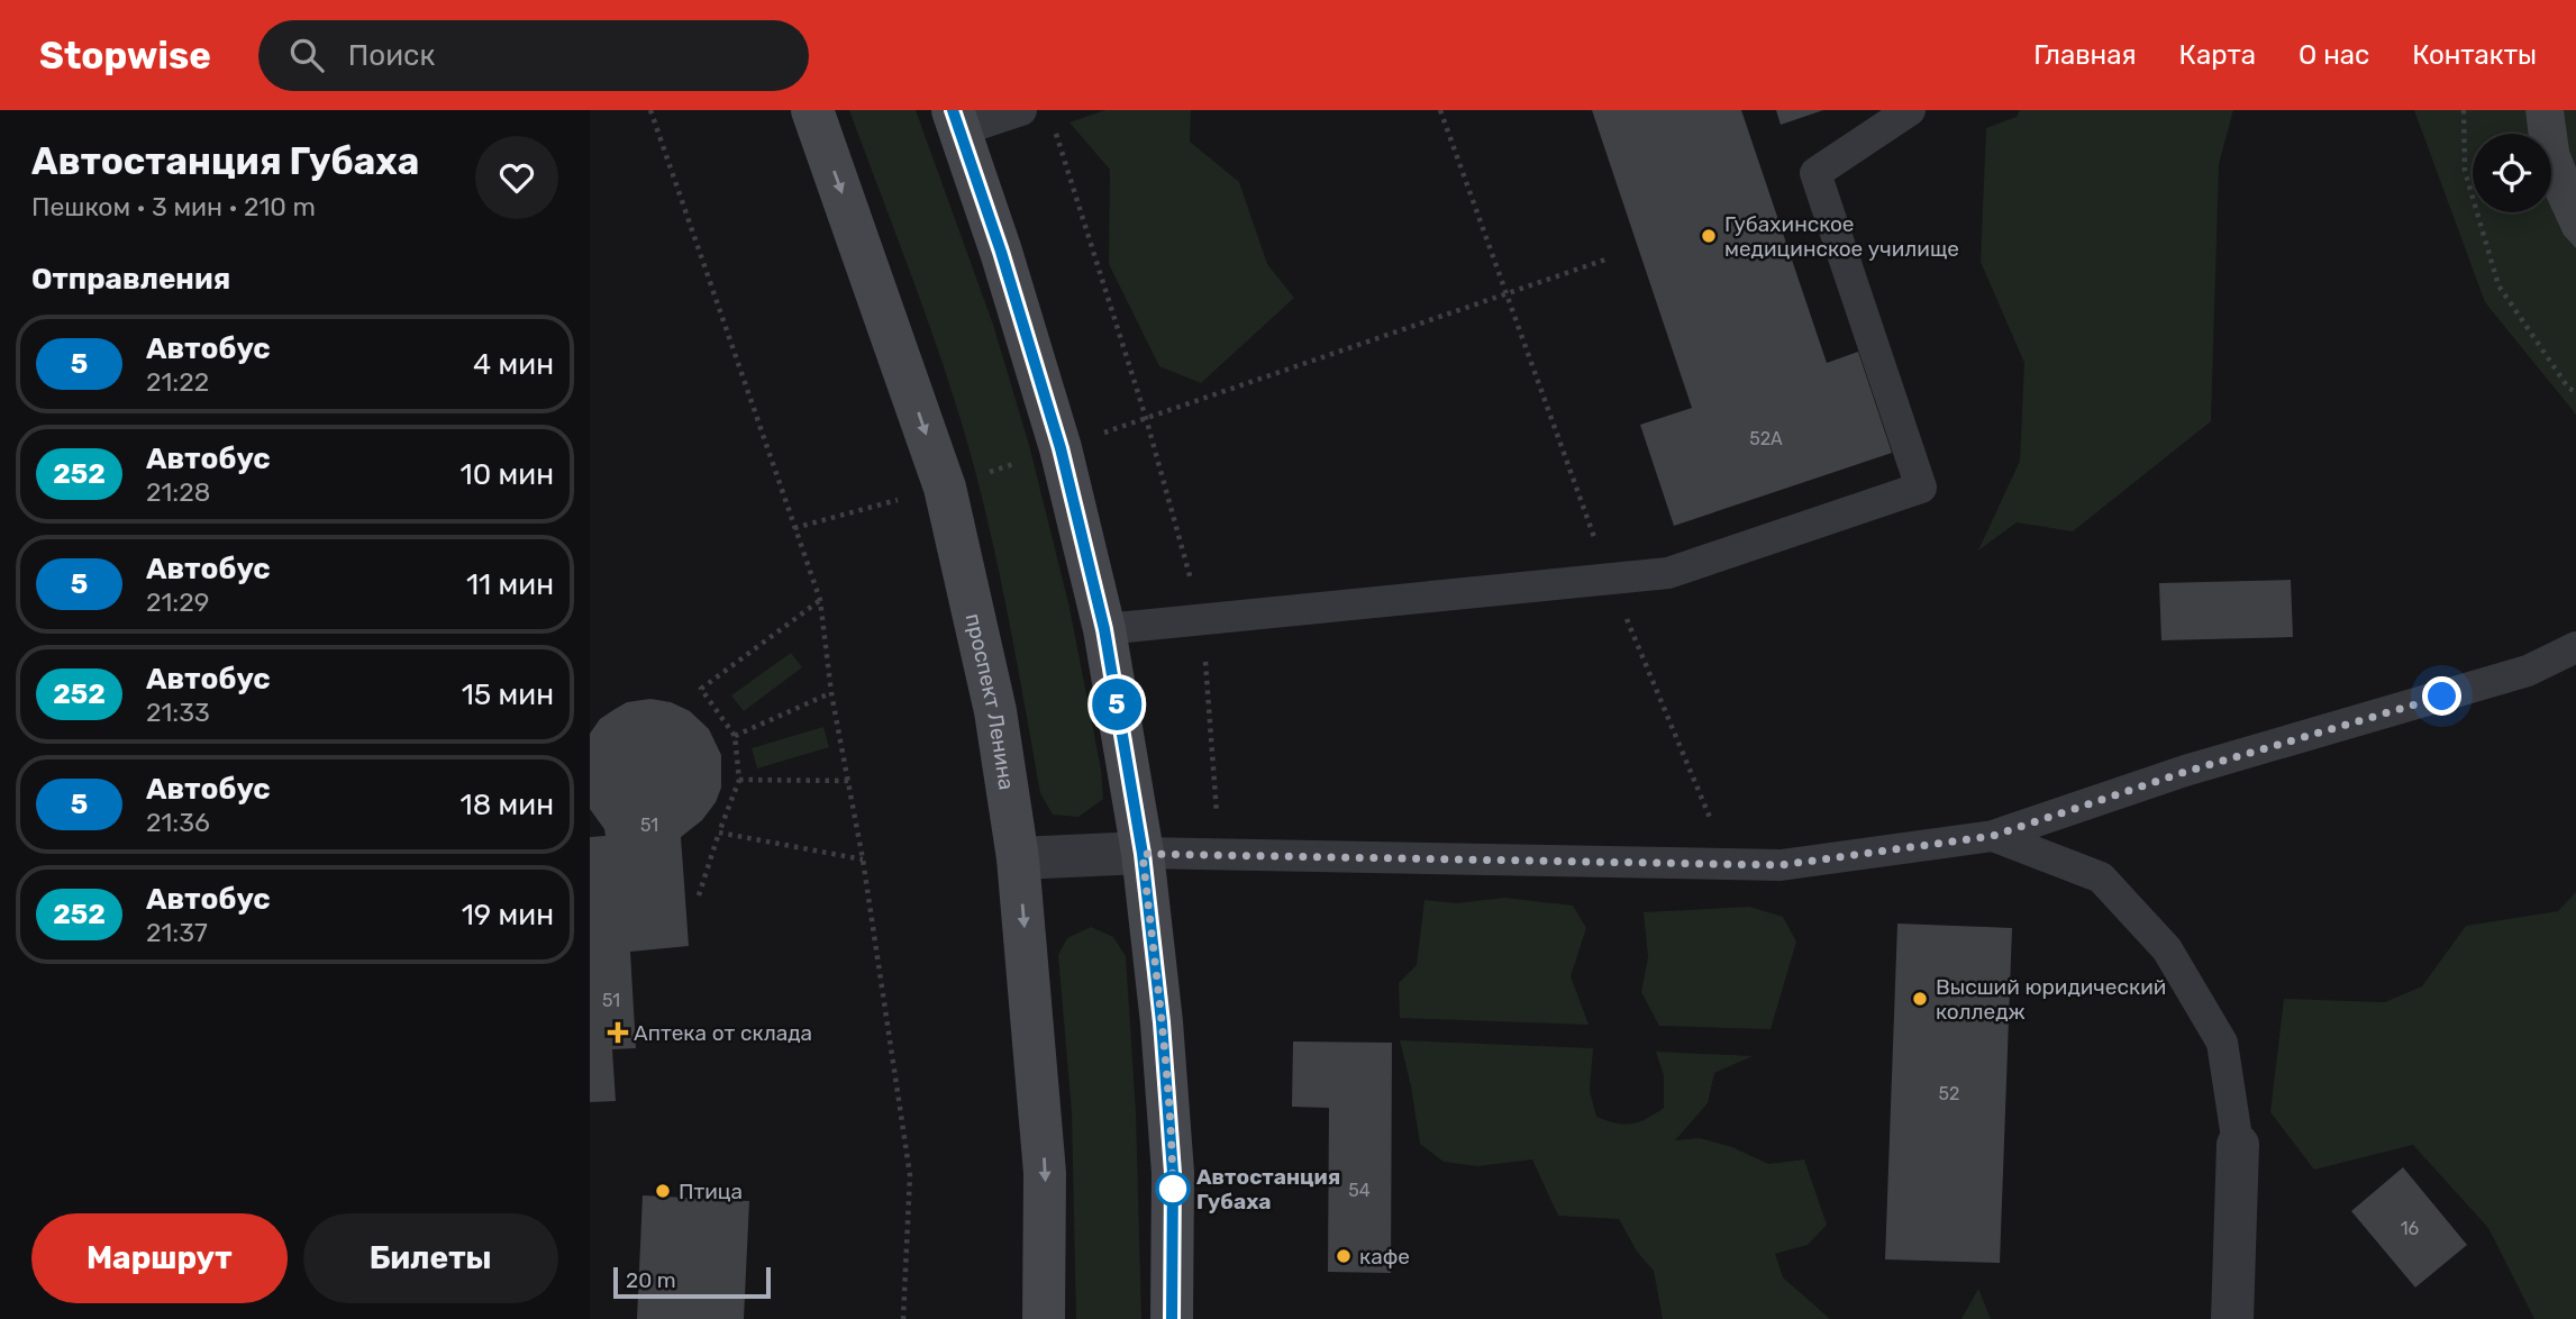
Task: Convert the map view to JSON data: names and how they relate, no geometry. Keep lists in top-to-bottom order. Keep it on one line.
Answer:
{"streets":{"main road":["проспект Ленина"]},"places":{"other":["Губахинское медицинское училище","Высший юридический колледж","Автостанция Губаха","Птица","кафе"],"health":["Аптека от склада"]},"lines":["bus line 5"],"house_numbers":["52А","51","51","52","54","16"],"scale_bar":"20 m","page":{"header":"Stopwise","search":"Поиск","nav":["Главная","Карта","О нас","Контакты"],"heading":[["Автостанция Губаха","Пешком · 3 мин · 210 m"],"Отправления"],"on_map":"5","list":[{"mark":"5","name":"Автобус","note":"21:22","value":"4 мин"},{"mark":"252","name":"Автобус","note":"21:28","value":"10 мин"},{"mark":"5","name":"Автобус","note":"21:29","value":"11 мин"},{"mark":"252","name":"Автобус","note":"21:33","value":"15 мин"},{"mark":"5","name":"Автобус","note":"21:36","value":"18 мин"},{"mark":"252","name":"Автобус","note":"21:37","value":"19 мин"}],"buttons":["Маршрут","Билеты"],"scale":"20 m"}}
